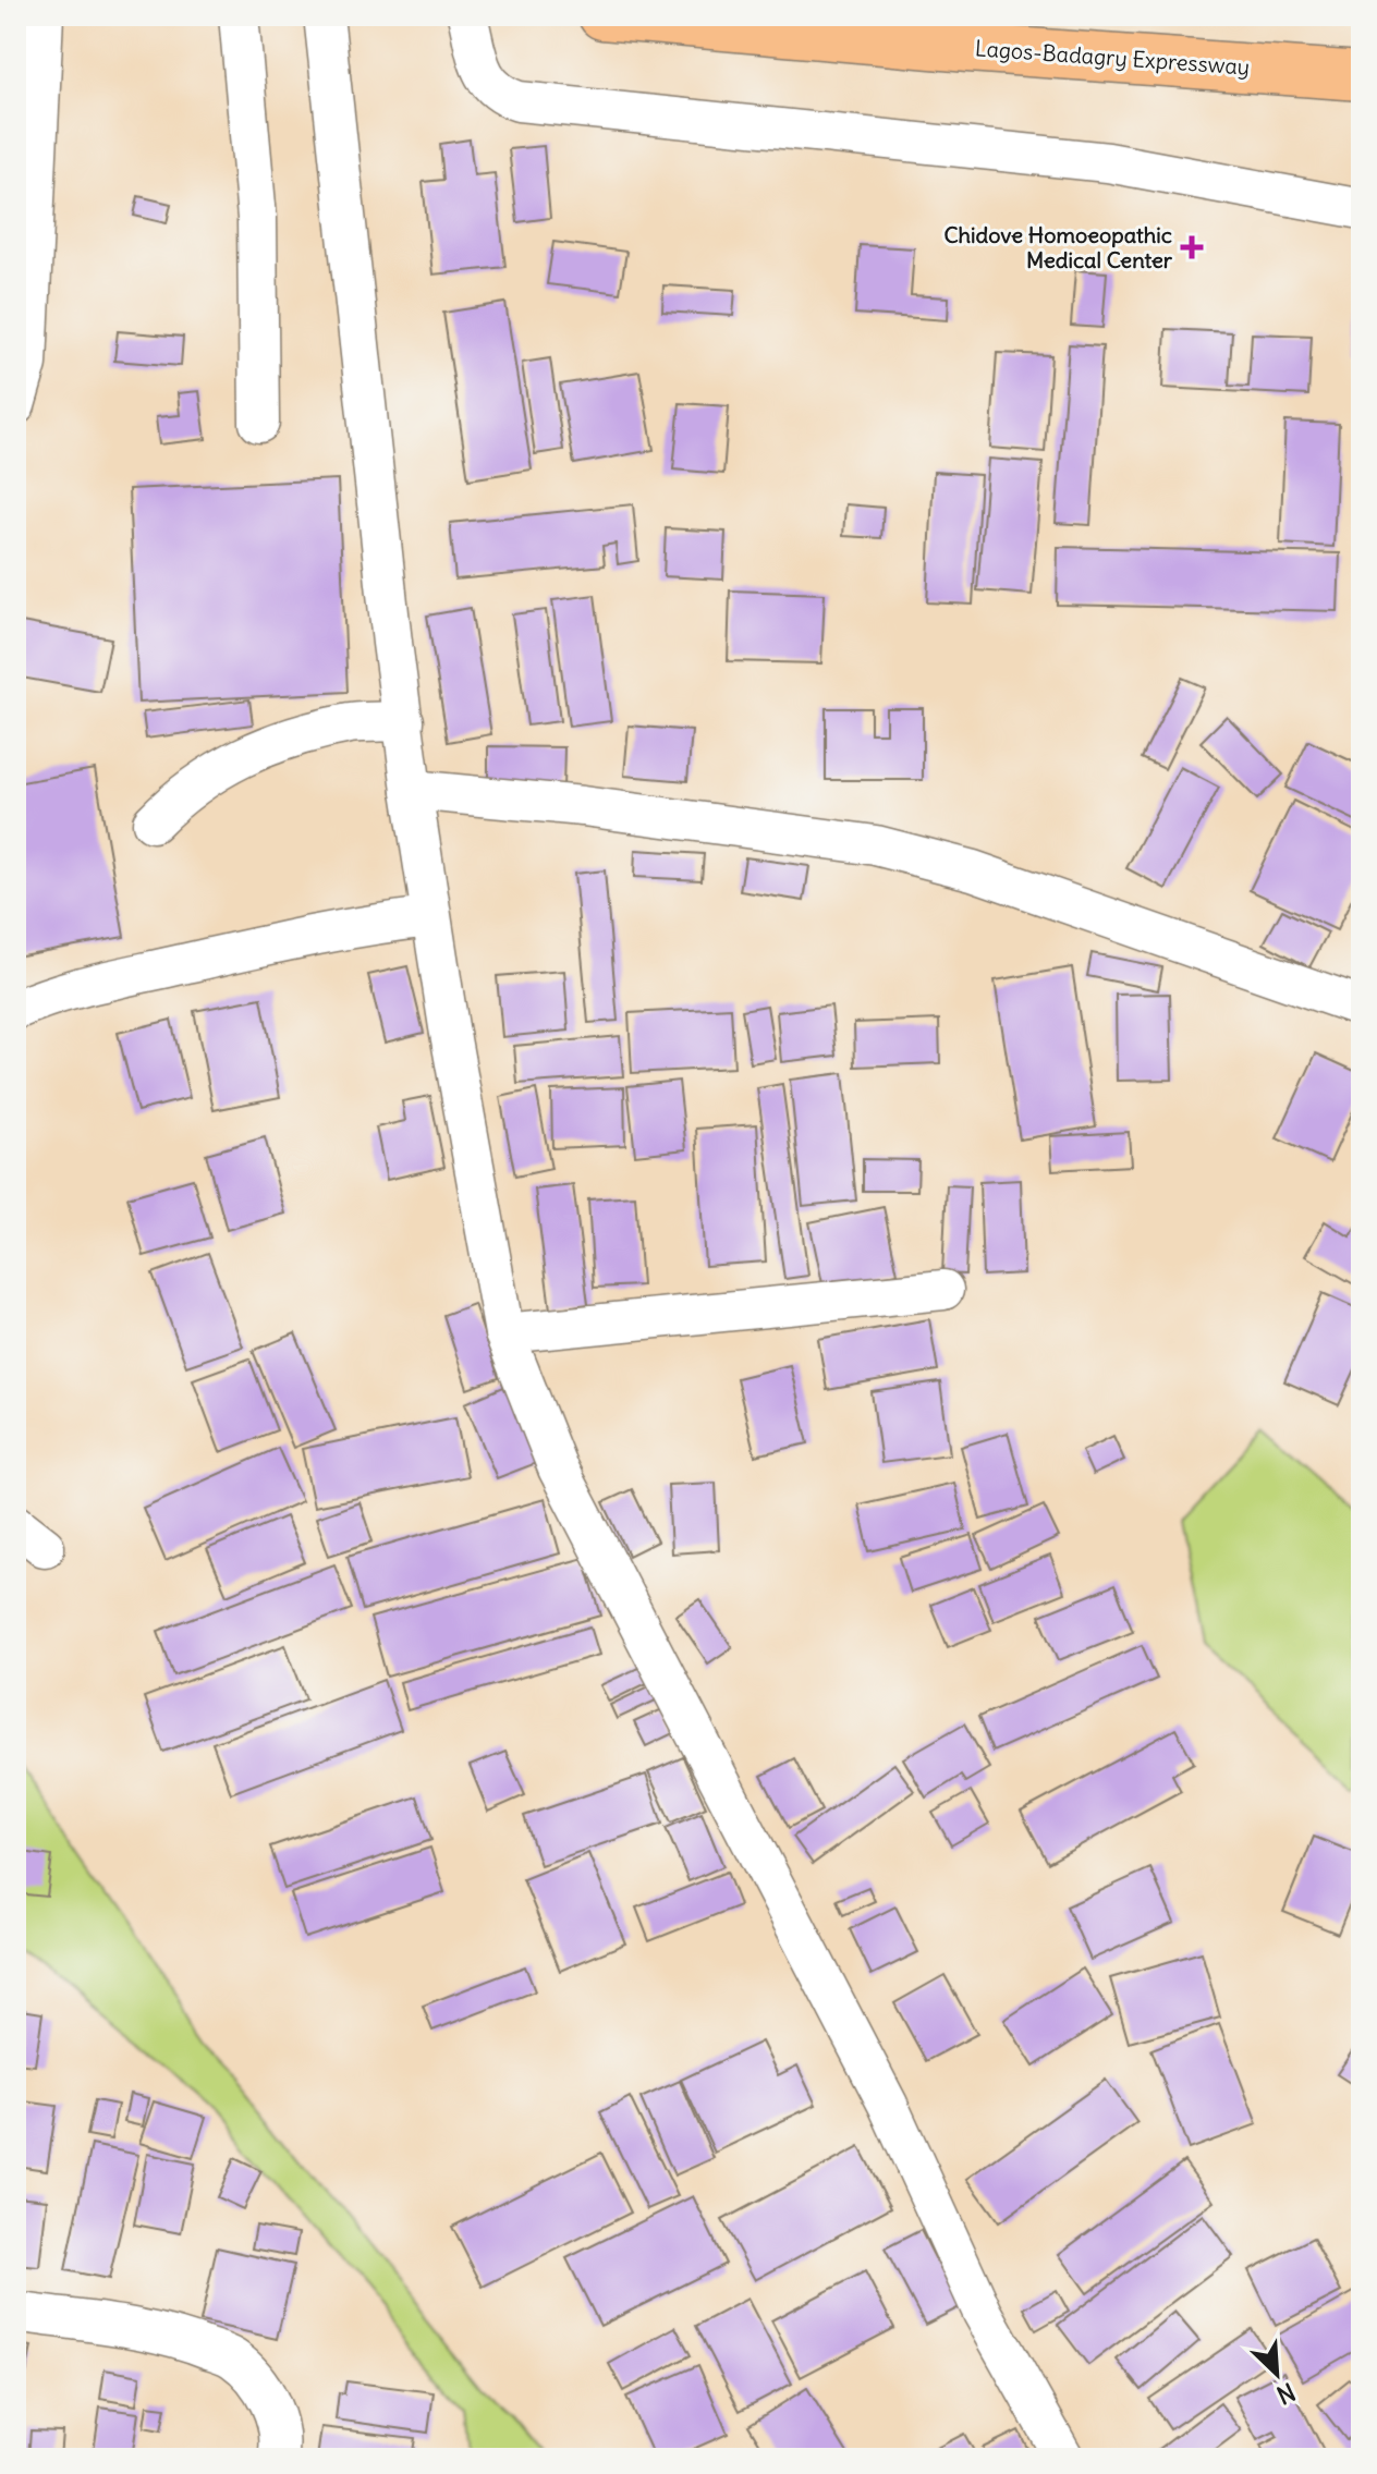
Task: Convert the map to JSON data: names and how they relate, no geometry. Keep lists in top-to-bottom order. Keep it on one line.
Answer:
{"streets":{"highway":["Lagos-Badagry Expressway"]},"places":{"health":["Chidove Homoeopathic Medical Center"]},"north":"bottom right"}
